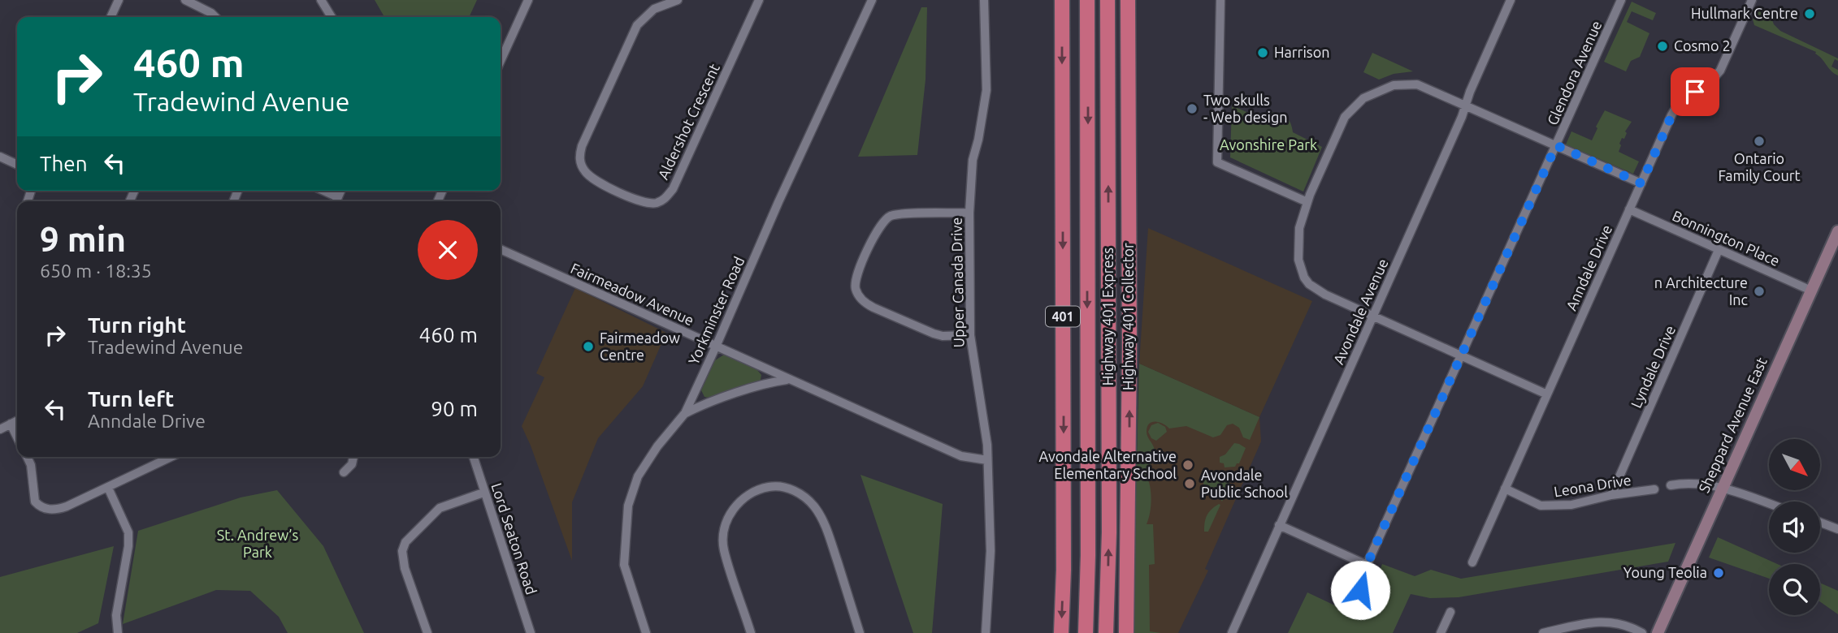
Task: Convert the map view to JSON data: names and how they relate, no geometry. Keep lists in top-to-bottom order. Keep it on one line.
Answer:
{"streets":{"highway":["401","Highway 401 Express","Highway 401 Collector"],"main road":["Sheppard Avenue East"],"street":["Glendora Avenue","Aldershot Crescent","Bonnington Place","Anndale Drive","Upper Canada Drive","Fairmeadow Avenue","Yorkminster Road","Avondale Avenue","Lyndale Drive","Leona Drive","Lord Seaton Road"]},"crossings":[["Bonnington Place","Anndale Drive"],["Bonnington Place","Lyndale Drive"],["Bonnington Place","Sheppard Avenue East"],["Anndale Drive","Leona Drive"],["Upper Canada Drive","Fairmeadow Avenue"],["Fairmeadow Avenue","Yorkminster Road"],["Lyndale Drive","Leona Drive"]],"parks":["Avonshire Park","St. Andrew’s Park"],"places":["Hullmark Centre","Cosmo 2","Harrison","Two skulls - Web design","Ontario Family Court","n Architecture Inc","Fairmeadow Centre","Avondale Alternative Elementary School","Avondale Public School","Young Teolia"],"north":"bottom right","page":{"turn":["460 m","Tradewind Avenue"],"then":"Then","heading":["9 min","650 m · 18:35"],"list":[{"name":"Turn right","note":"Tradewind Avenue","value":"460 m"},{"name":"Turn left","note":"Anndale Drive","value":"90 m"}]}}
